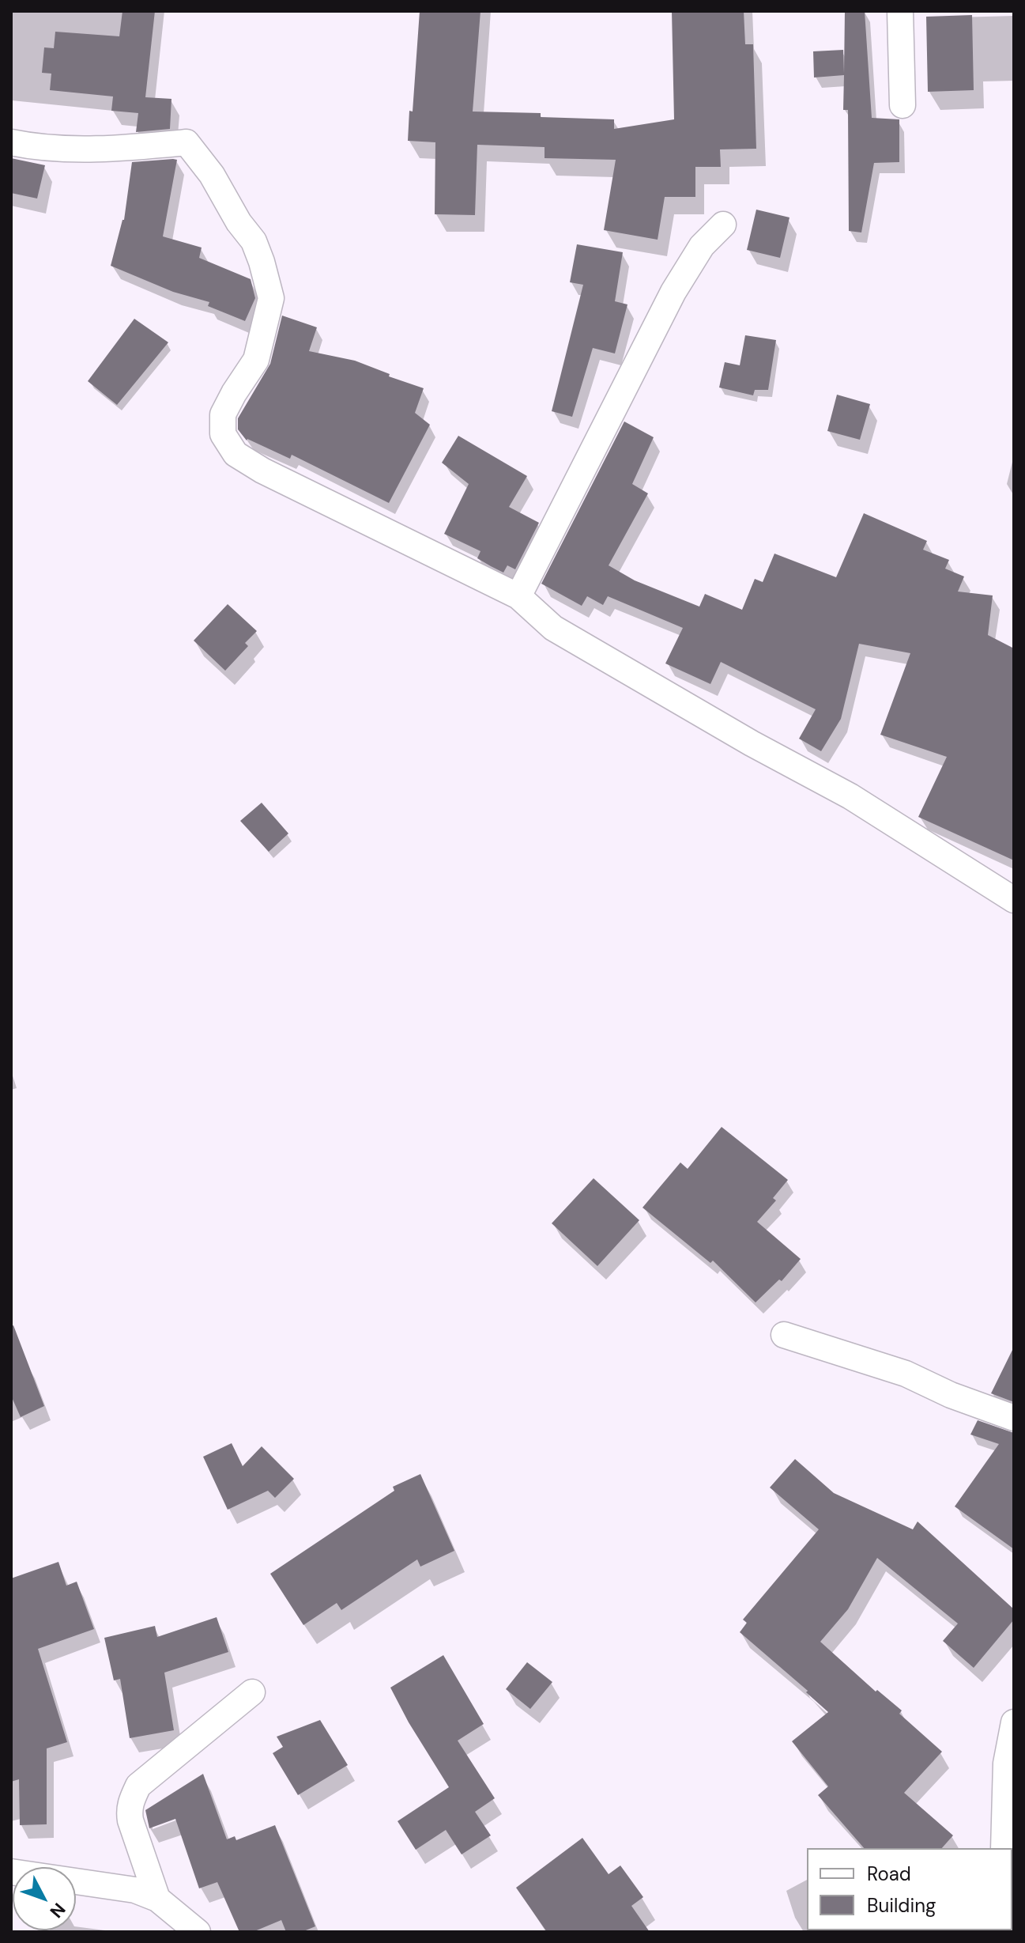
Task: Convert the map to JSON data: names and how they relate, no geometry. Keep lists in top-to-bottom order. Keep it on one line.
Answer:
{"legend":["Road","Building"],"north":"bottom right"}
